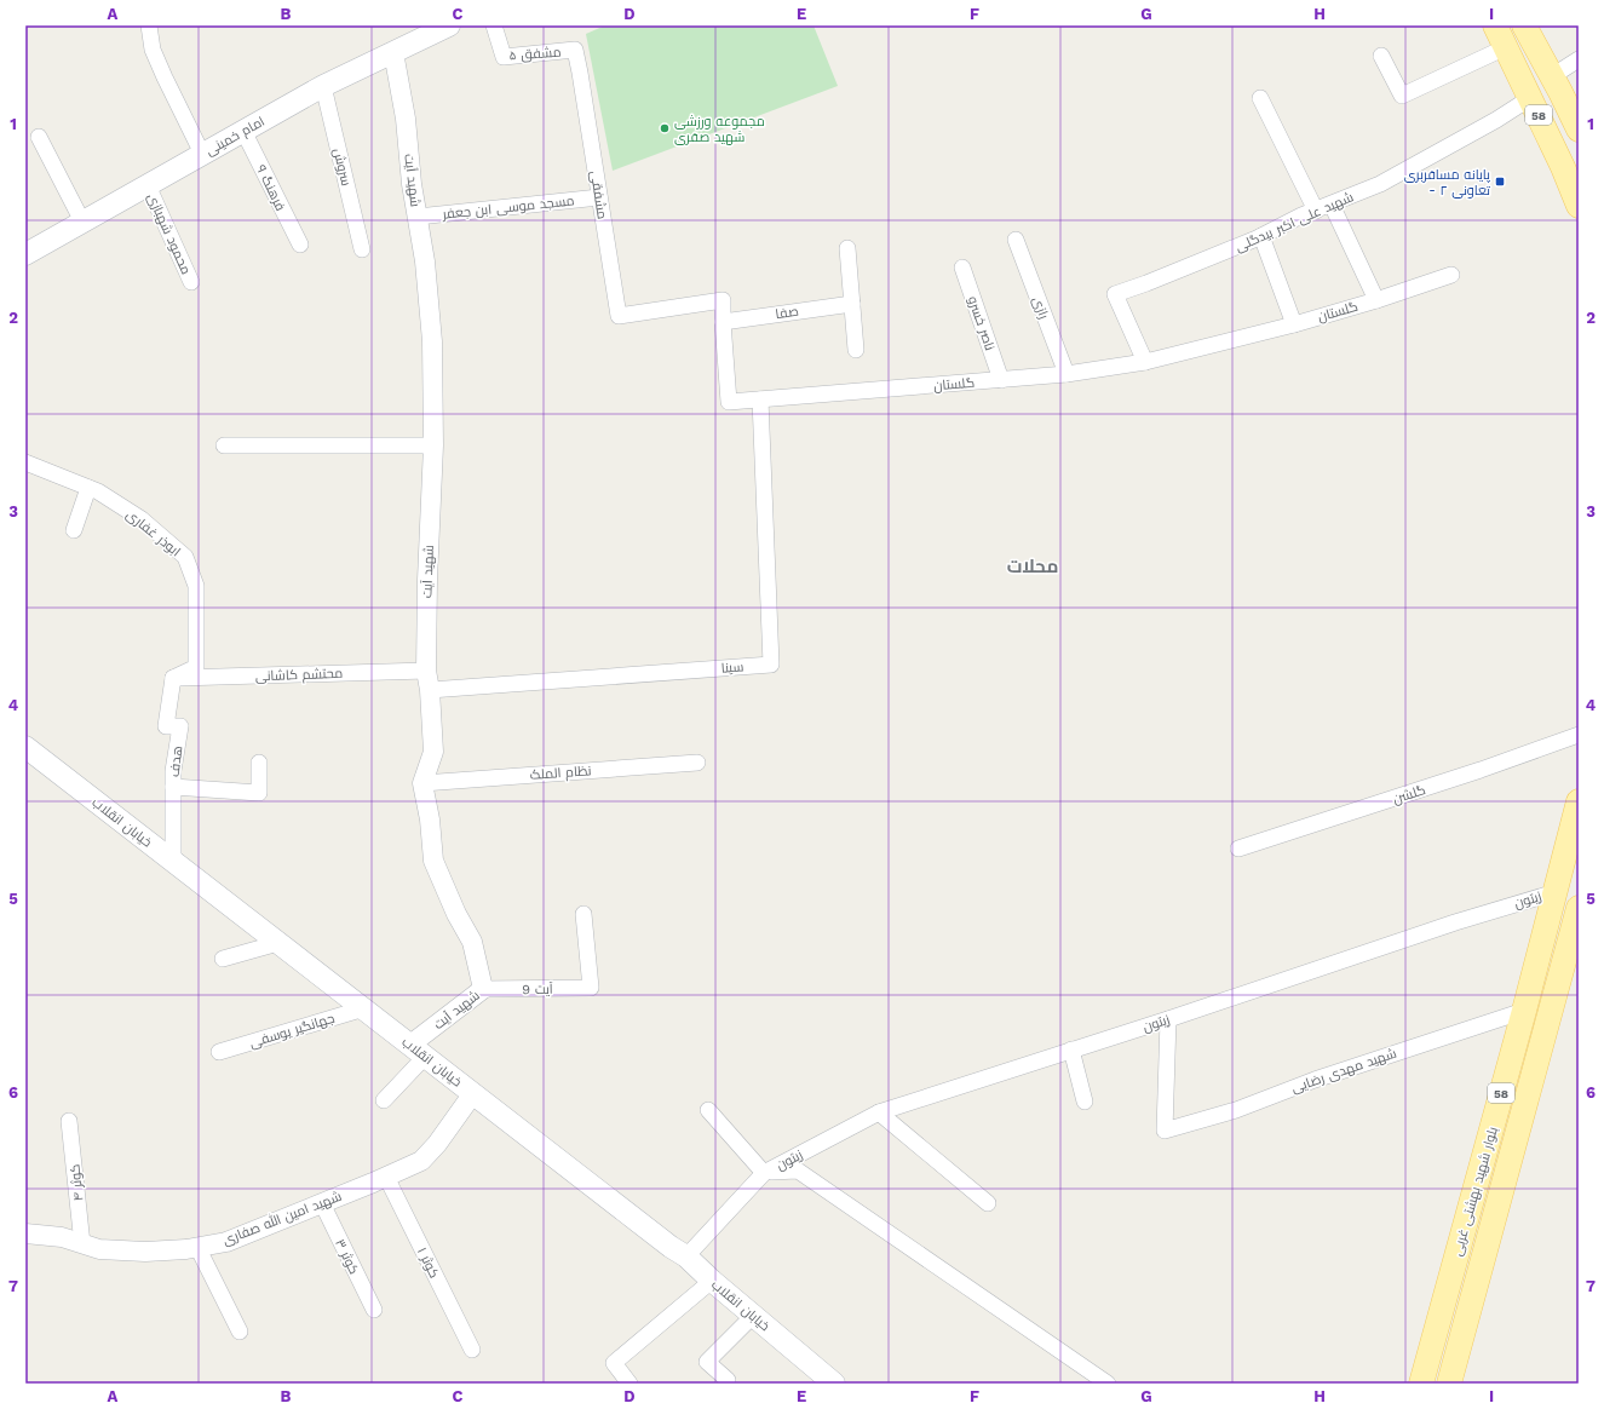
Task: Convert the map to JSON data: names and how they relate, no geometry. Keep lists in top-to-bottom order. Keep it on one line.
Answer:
{"streets":{"main road":["58","امام خمینی","خیابان انقلاب","بلوار شهید بهشتی غربی"],"street":["مشفق ۵","سروش","شهید آیت","فرهنگ ۹","مشفقی","مسجد موسی ابن جعفر","شهید علی اکبر بیدگلی","محمود شهبازی","رازی","گلستان","صفا","ناصر خسرو","ابوذر غفاری","سینا","محتشم کاشانی","هدف","نظام الملک","گلشن","زیتون","آیت 9","جهانگیر یوسفی","شهید مهدی رضایی","کوثر ۴","شهید امین الله صفاری","کوثر ۳","کوثر ۱"]},"crossings":[["مشفق ۵","مشفقی"],["58","شهید علی اکبر بیدگلی"],["امام خمینی","سروش"],["امام خمینی","شهید آیت"],["امام خمینی","فرهنگ ۹"],["امام خمینی","محمود شهبازی"],["شهید آیت","مسجد موسی ابن جعفر"],["شهید آیت","سینا"],["شهید آیت","محتشم کاشانی"],["شهید آیت","نظام الملک"],["شهید آیت","خیابان انقلاب"],["شهید آیت","آیت 9"],["مشفقی","مسجد موسی ابن جعفر"],["مشفقی","گلستان"],["شهید علی اکبر بیدگلی","گلستان"],["رازی","گلستان"],["گلستان","صفا"],["گلستان","ناصر خسرو"],["گلستان","سینا"],["ابوذر غفاری","محتشم کاشانی"],["ابوذر غفاری","هدف"],["محتشم کاشانی","هدف"],["هدف","خیابان انقلاب"],["خیابان انقلاب","زیتون"],["خیابان انقلاب","جهانگیر یوسفی"],["خیابان انقلاب","شهید امین الله صفاری"],["زیتون","شهید مهدی رضایی"],["زیتون","بلوار شهید بهشتی غربی"],["شهید مهدی رضایی","بلوار شهید بهشتی غربی"],["کوثر ۴","شهید امین الله صفاری"],["شهید امین الله صفاری","کوثر ۳"],["شهید امین الله صفاری","کوثر ۱"]],"districts":["محلات"],"places":{"other":["مجموعه ورزشی شهید صفری"],"transit":["پایانه مسافربری - تعاونی ۲"]},"grid":{"columns":["A","B","C","D","E","F","G","H","I"],"rows":["1","2","3","4","5","6","7"]}}
